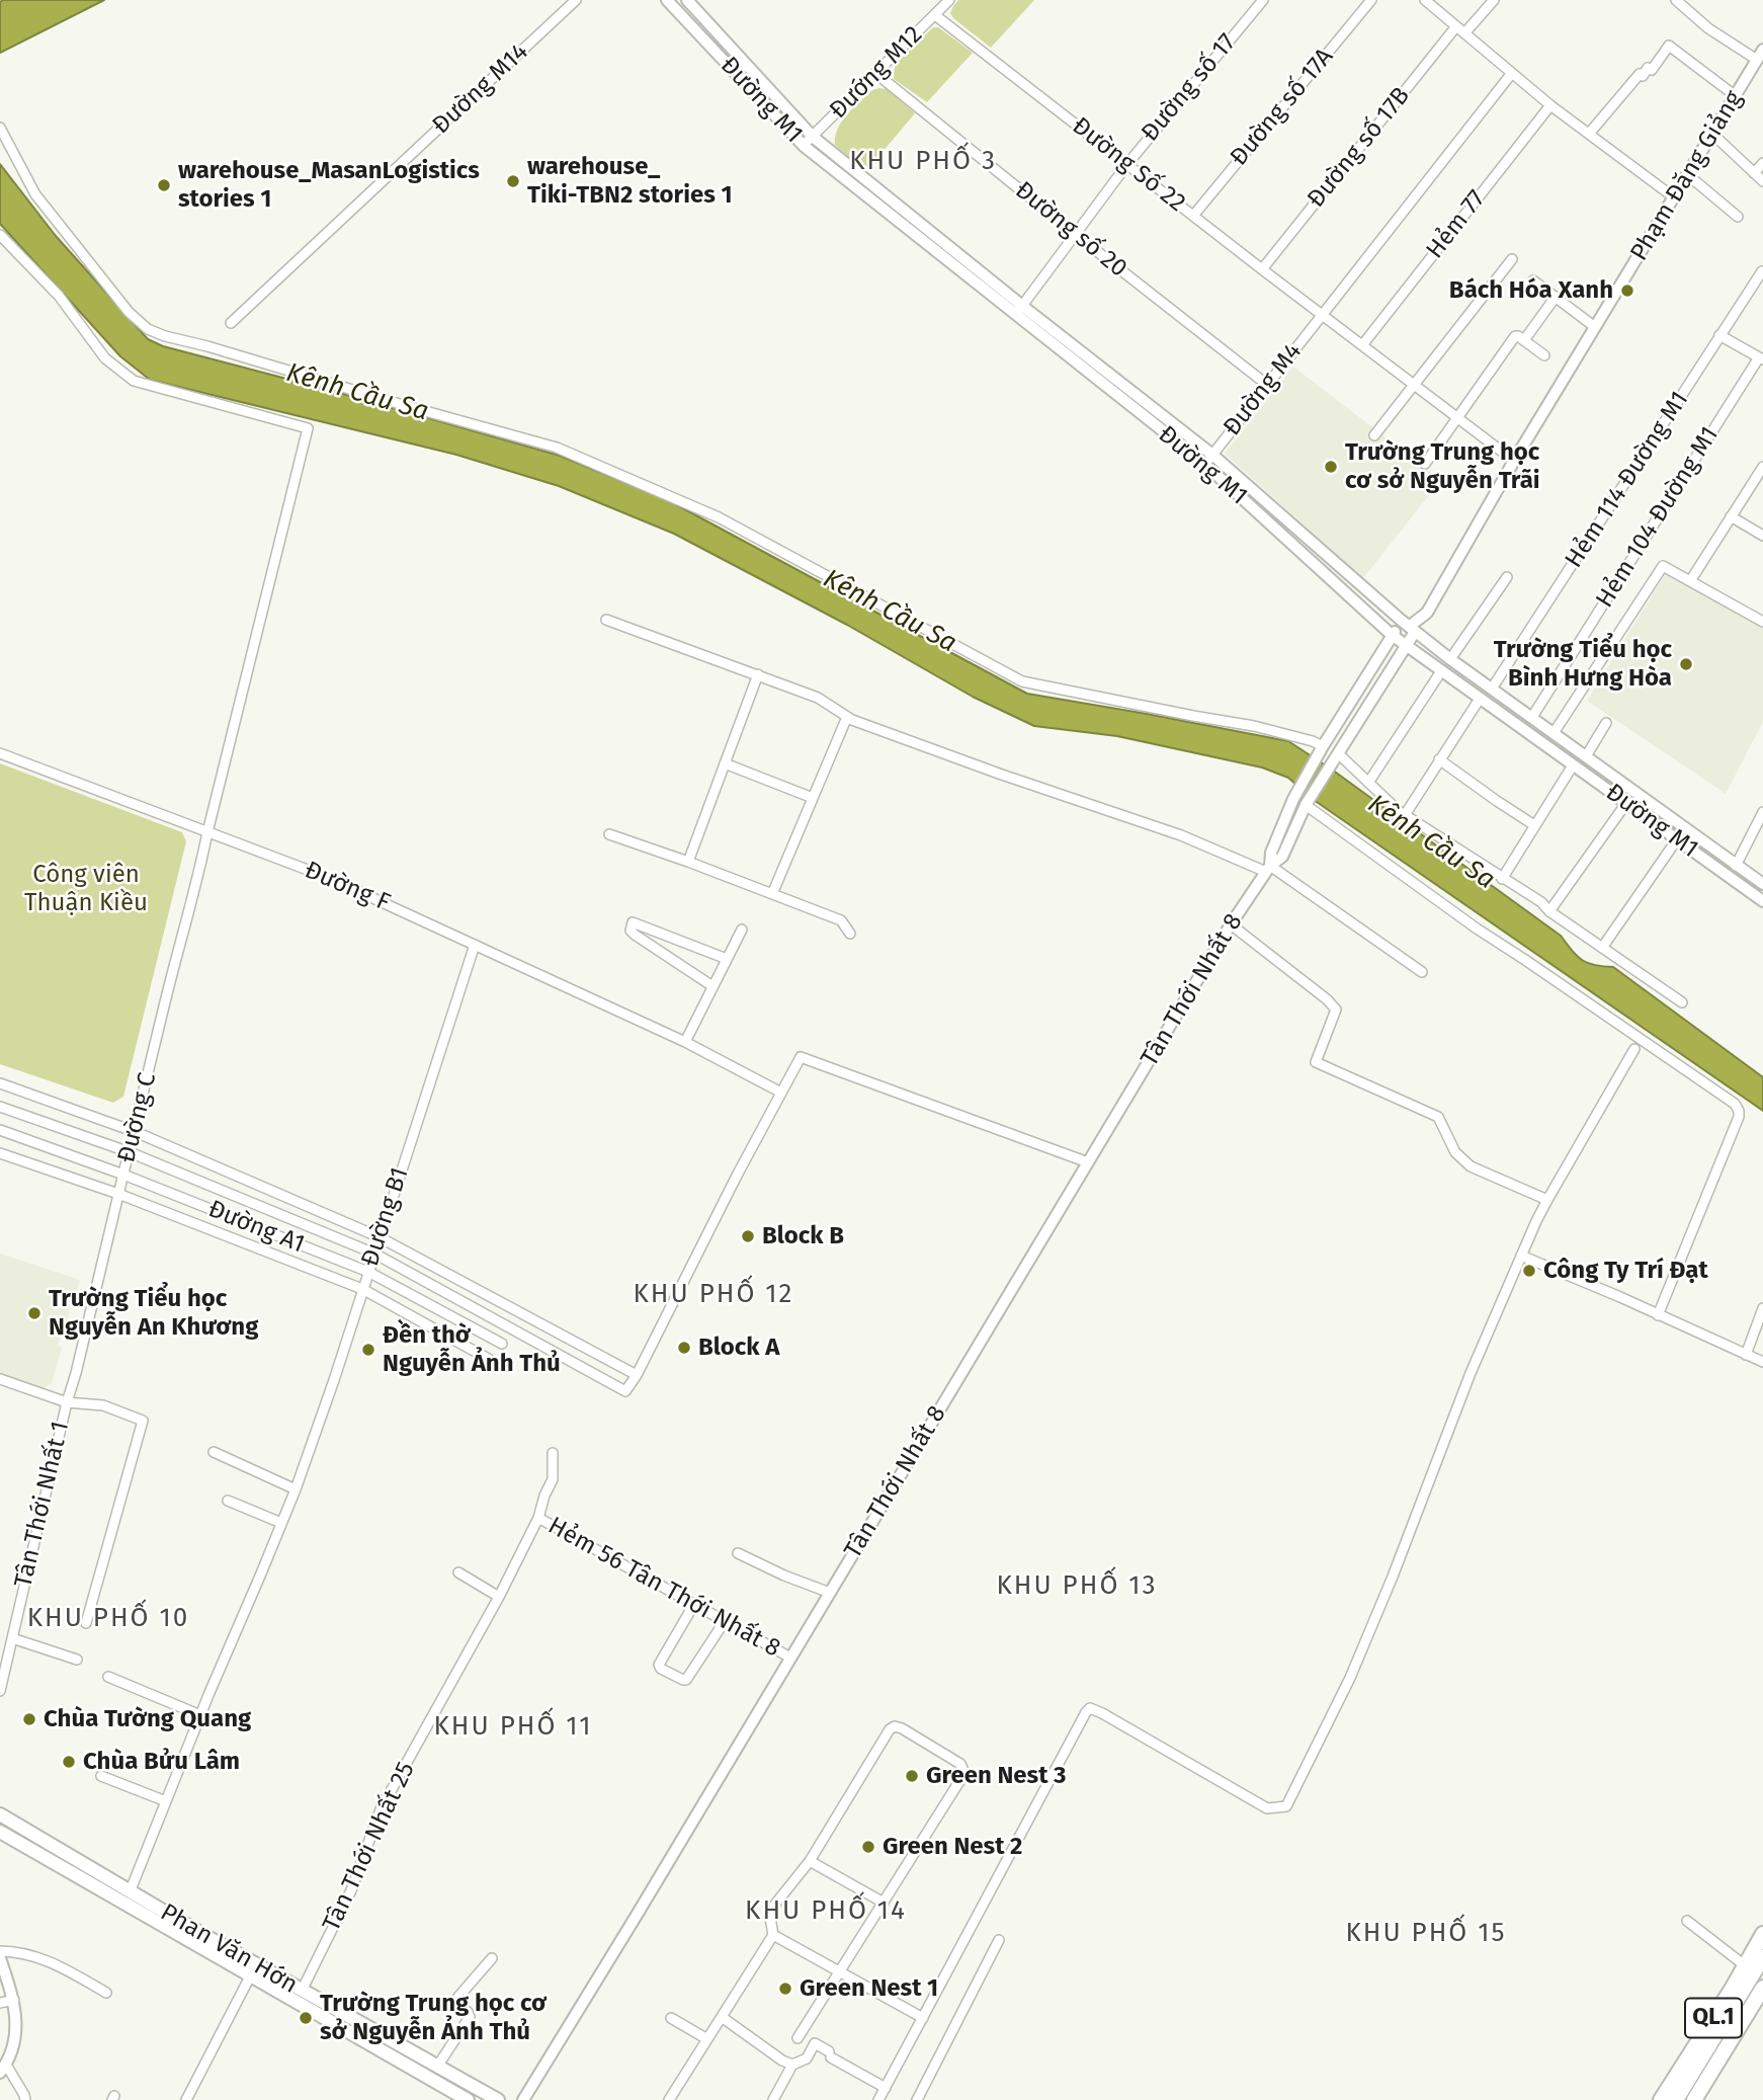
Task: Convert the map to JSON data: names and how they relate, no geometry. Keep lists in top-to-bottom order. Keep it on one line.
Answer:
{"streets":{"highway":["QL.1"],"main road":["Phan Văn Hớn"],"street":["Đướng M12","Đường số 17","Đường M14","Đường M1","Đường số 17A","Đường số 17B","Đường Số 22","Phạm Đăng Giảng","Hẻm 77","Đường số 20","Đường M4","Hẻm 114 Đường M1","Hẻm 104 Đường M1","Đường F","Tân Thới Nhất 8","Đường C","Đường B1","Đường A1","Tân Thới Nhất 1","Hẻm 56 Tân Thới Nhất 8","Tân Thới Nhất 25"]},"crossings":[["Đướng M12","Đường M1"],["Đướng M12","Đường Số 22"],["Đướng M12","Đường số 20"],["Đường số 17","Đường M1"],["Đường số 17","Đường Số 22"],["Đường số 17","Đường số 20"],["Đường M1","Phạm Đăng Giảng"],["Đường M1","Đường M4"],["Đường M1","Hẻm 114 Đường M1"],["Đường M1","Hẻm 104 Đường M1"],["Đường số 17A","Đường Số 22"],["Đường số 17B","Đường Số 22"],["Đường Số 22","Phạm Đăng Giảng"],["Đường Số 22","Hẻm 77"],["Đường Số 22","Đường M4"],["Phạm Đăng Giảng","Tân Thới Nhất 8"],["Đường số 20","Đường M4"],["Đường F","Đường C"],["Đường F","Đường B1"],["Tân Thới Nhất 8","Hẻm 56 Tân Thới Nhất 8"],["Đường C","Đường A1"],["Đường C","Tân Thới Nhất 1"],["Đường B1","Đường A1"],["Đường B1","Phan Văn Hớn"],["Hẻm 56 Tân Thới Nhất 8","Tân Thới Nhất 25"],["Tân Thới Nhất 25","Phan Văn Hớn"]],"districts":["KHU PHỐ 3","KHU PHỐ 12","KHU PHỐ 13","KHU PHỐ 10","KHU PHỐ 11","KHU PHỐ 14","KHU PHỐ 15"],"water":["Kênh Cầu Sa"],"parks":["Công viên Thuận Kiều"],"places":["warehouse_ Tiki-TBN2 stories 1","warehouse_MasanLogistics stories 1","Bách Hóa Xanh","Trường Trung học cơ sở Nguyễn Trãi","Trường Tiểu học Bình Hưng Hòa","Block B","Công Ty Trí Đạt","Trường Tiểu học Nguyễn An Khương","Block A","Đền thờ Nguyễn Ảnh Thủ","Chùa Tường Quang","Chùa Bửu Lâm","Green Nest 3","Green Nest 2","Green Nest 1","Trường Trung học cơ sở Nguyễn Ảnh Thủ"]}
